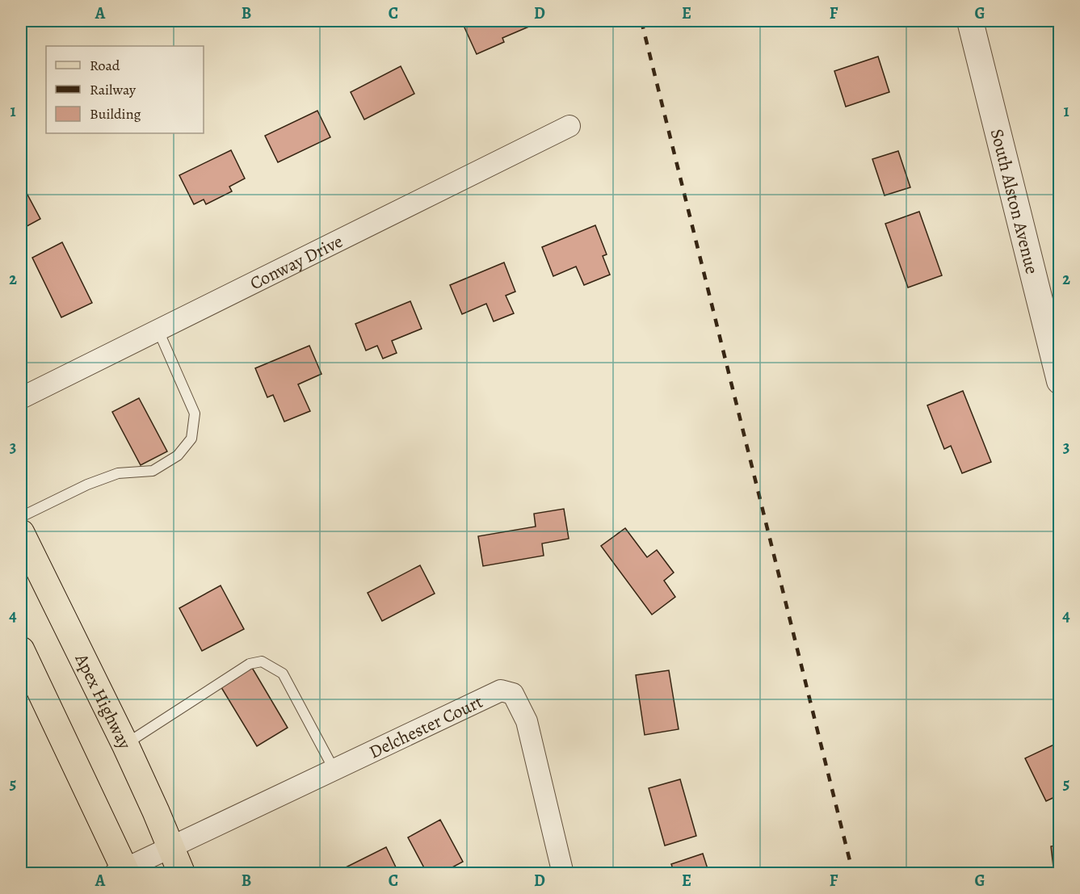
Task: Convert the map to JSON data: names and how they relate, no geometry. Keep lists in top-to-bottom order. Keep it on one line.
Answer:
{"streets":{"main road":["Apex Highway"],"street":["South Alston Avenue","Conway Drive","Delchester Court"]},"crossings":[["Apex Highway","Delchester Court"]],"legend":["Road","Railway","Building"],"grid":{"columns":["A","B","C","D","E","F","G"],"rows":["1","2","3","4","5"]}}
